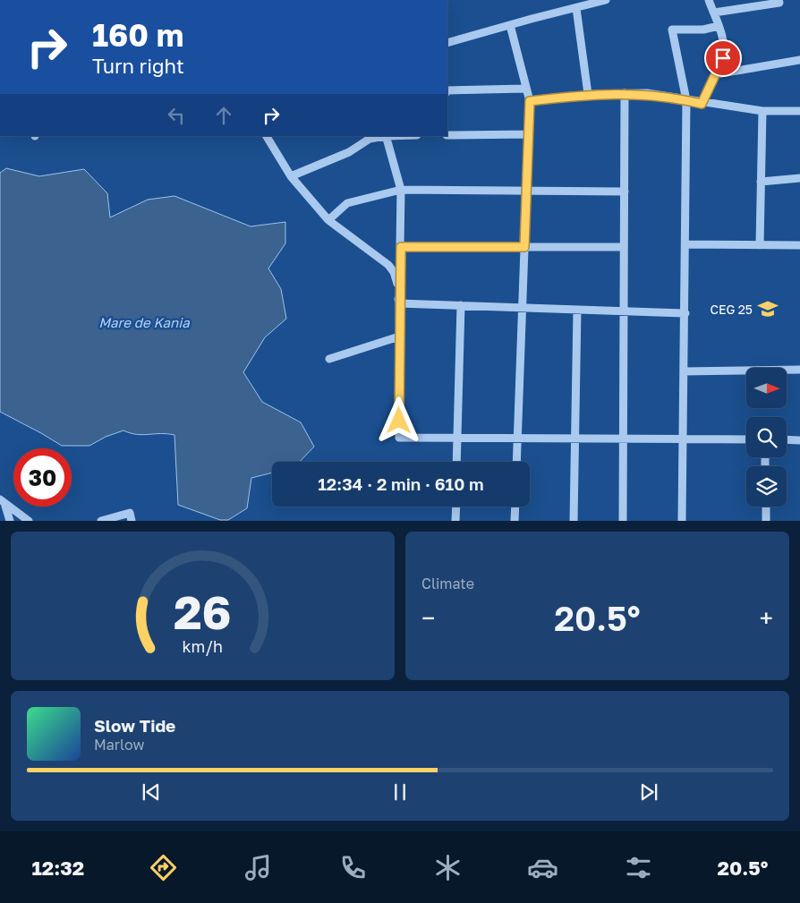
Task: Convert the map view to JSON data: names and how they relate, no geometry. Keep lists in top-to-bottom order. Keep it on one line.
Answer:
{"water":["Mare de Kania"],"places":{"school or university":["CEG 25"]},"north":"right","page":{"turn":["160 m","Turn right"],"limit":"30","trip":"12:34 · 2 min · 610 m","tile":"Climate","heat":["−","20.5°","+"],"song":["Slow Tide","Marlow"],"tabs":["12:32","20.5°"],"gauge":["26","km/h"]}}
